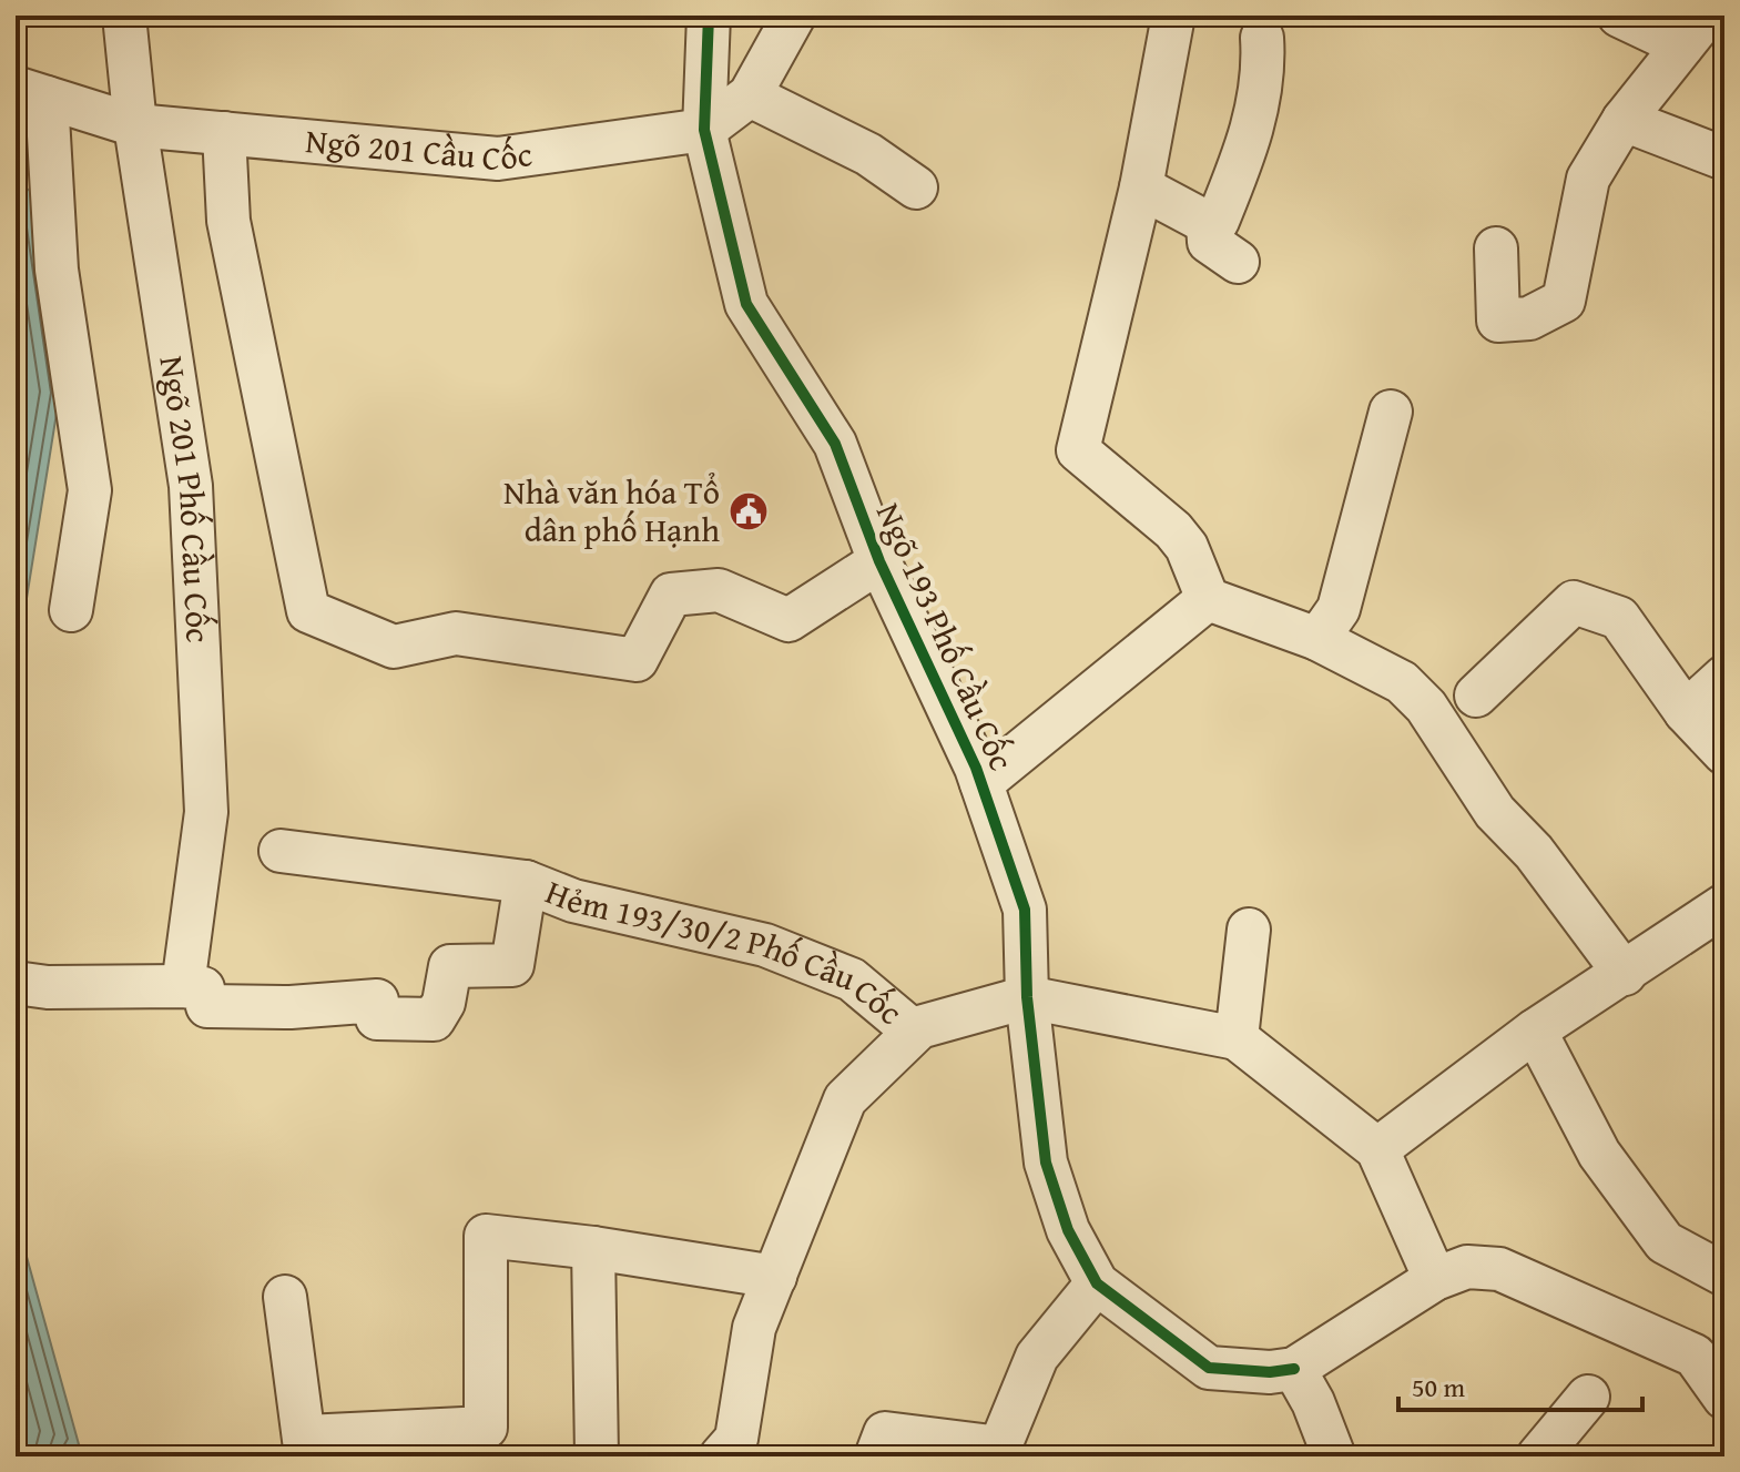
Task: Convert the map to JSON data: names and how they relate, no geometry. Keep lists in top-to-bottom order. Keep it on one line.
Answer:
{"streets":{"street":["Ngõ 201 Cầu Cốc","Ngõ 201 Phố Cầu Cốc","Ngõ 193 Phố Cầu Cốc","Hẻm 193/30/2 Phố Cầu Cốc"]},"crossings":[["Ngõ 201 Cầu Cốc","Ngõ 201 Phố Cầu Cốc"],["Ngõ 201 Cầu Cốc","Ngõ 193 Phố Cầu Cốc"],["Ngõ 201 Phố Cầu Cốc","Hẻm 193/30/2 Phố Cầu Cốc"]],"places":{"public building":["Nhà văn hóa Tổ dân phố Hạnh"]},"scale_bar":"50 m"}
